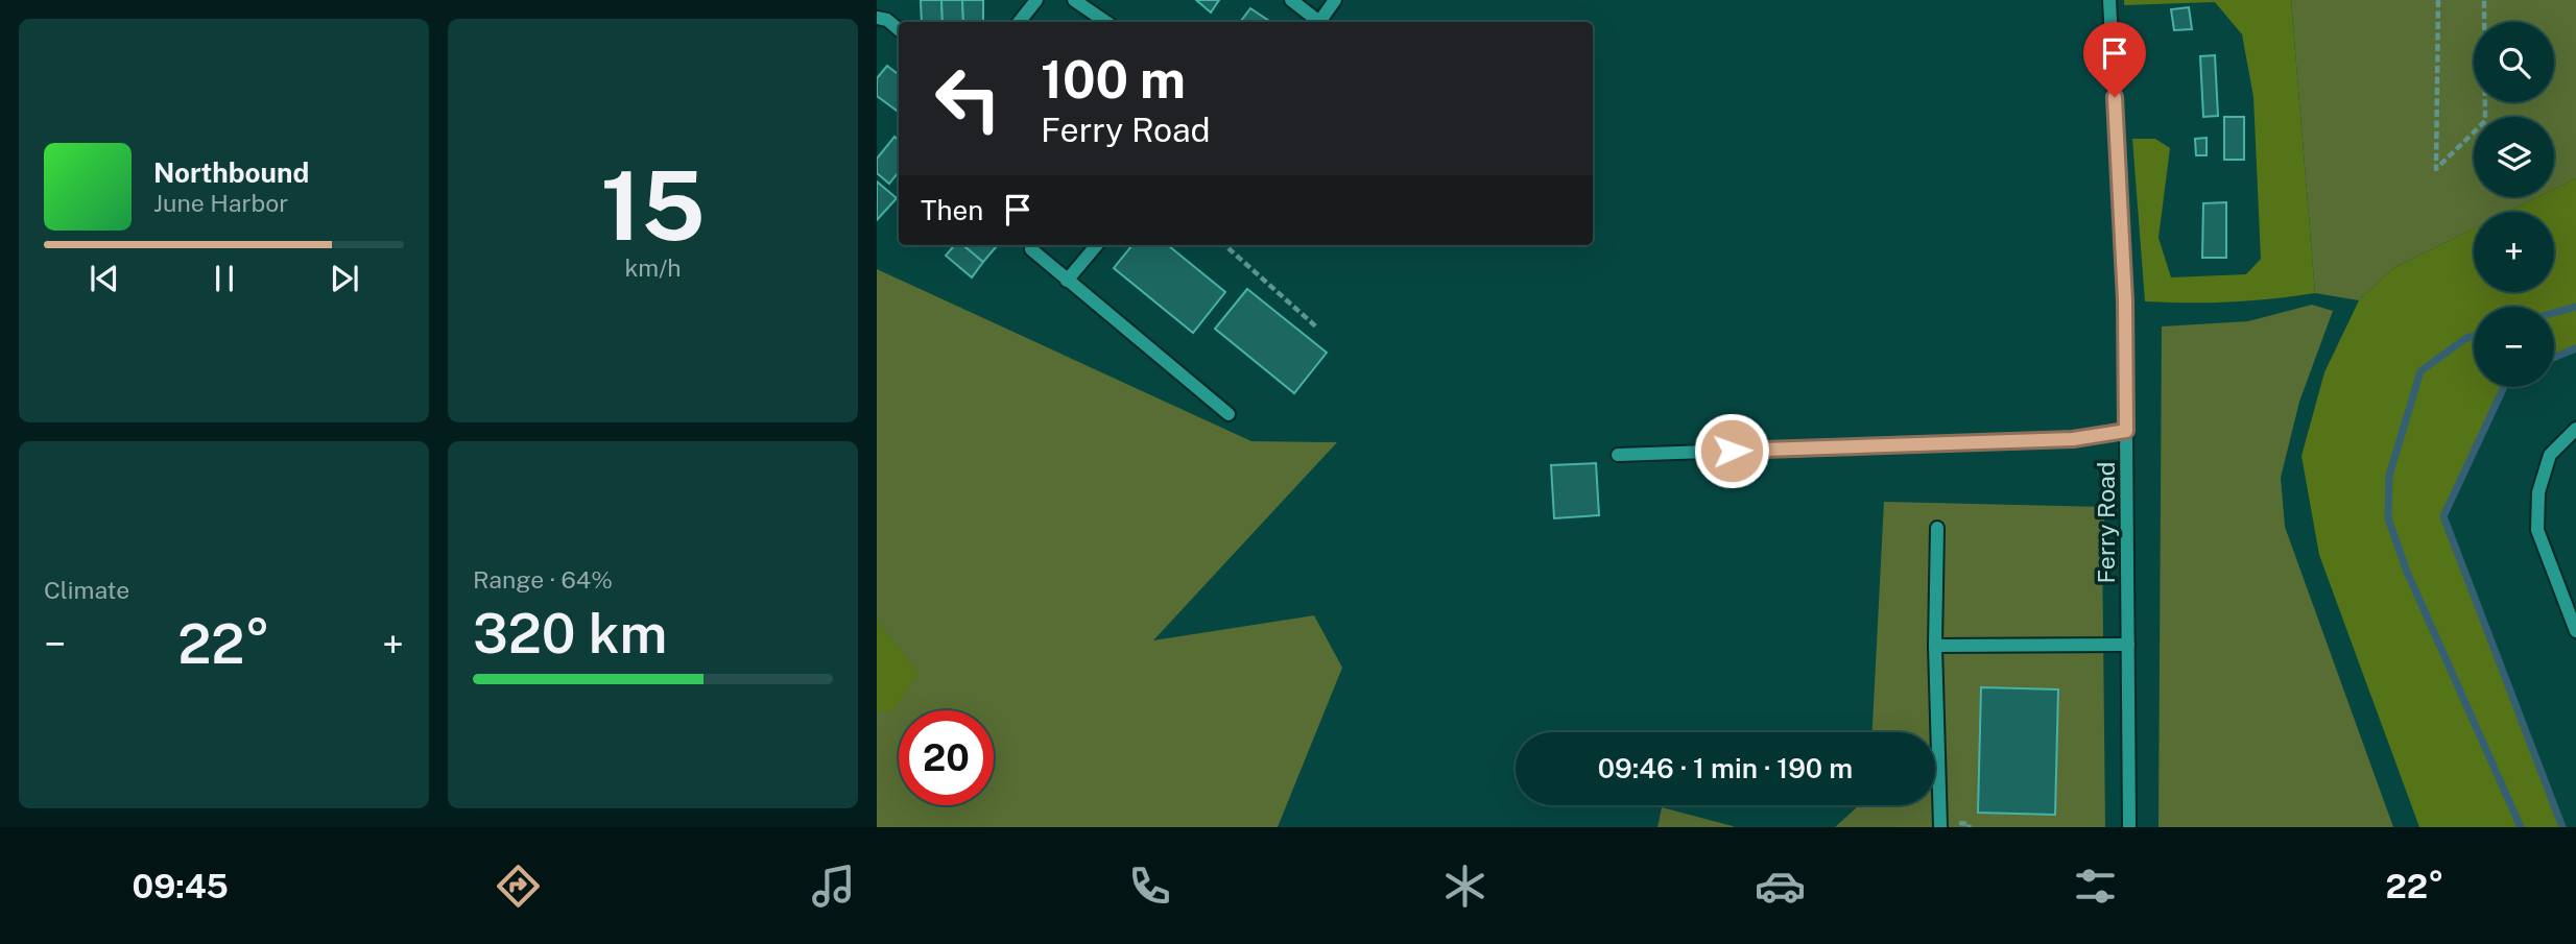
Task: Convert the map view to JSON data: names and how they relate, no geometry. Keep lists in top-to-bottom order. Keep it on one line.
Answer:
{"streets":{"street":["Ferry Road"]},"page":{"tile":[["15","km/h"],"Climate",["Range · 64%","320 km"]],"map_buttons":["+","−"],"turn":["100 m","Ferry Road"],"song":["Northbound","June Harbor"],"then":"Then","heat":["−","22°","+"],"limit":"20","trip":"09:46 · 1 min · 190 m","tabs":["09:45","22°"]}}
